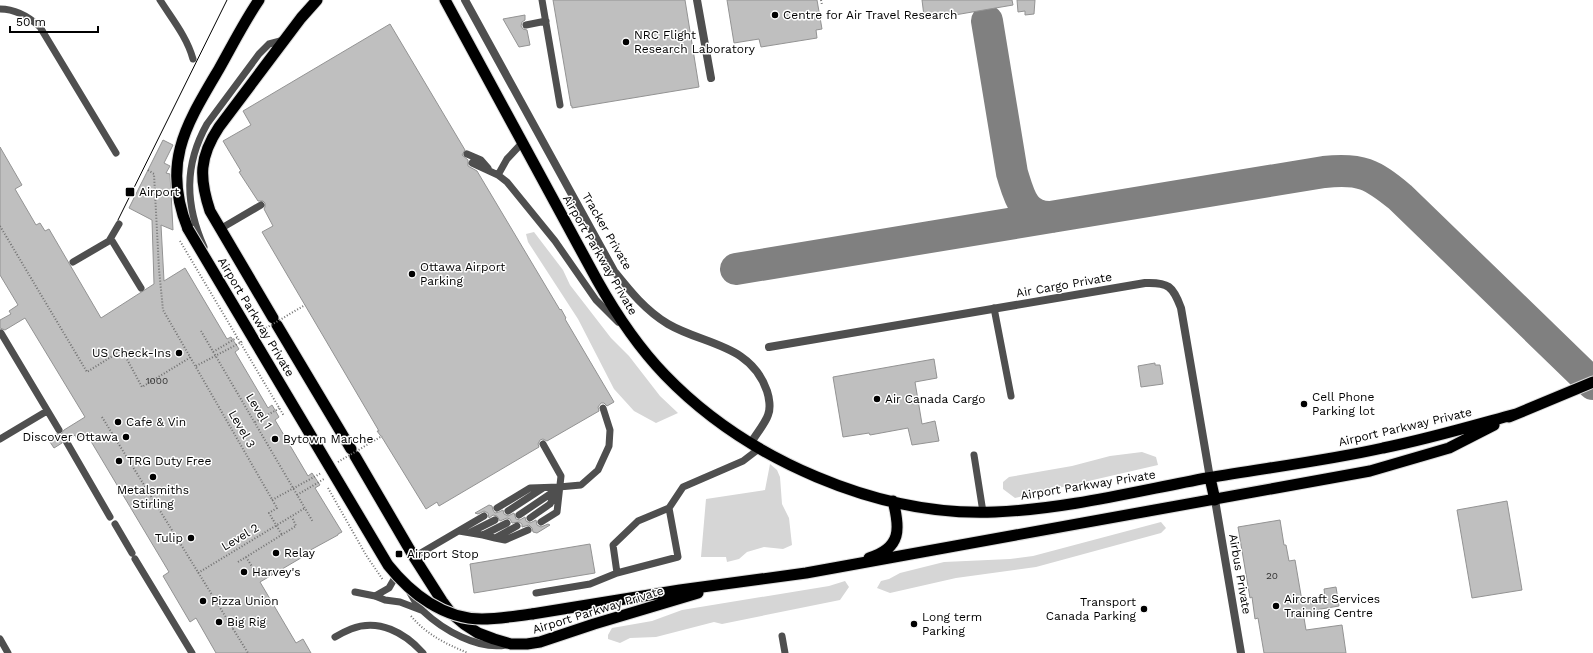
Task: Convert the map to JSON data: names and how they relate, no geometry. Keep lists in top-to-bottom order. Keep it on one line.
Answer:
{"streets":{"highway":["Airport Parkway Private"],"street":["Tracker Private","Air Cargo Private","Airbus Private"],"path":["Level 1","Level 3","Level 2"]},"crossings":[["Tracker Private","Airport Parkway Private"],["Airport Parkway Private","Air Cargo Private"],["Airport Parkway Private","Airbus Private"],["Level 1","Level 2"]],"places":{"other":["Centre for Air Travel Research","NRC Flight Research Laboratory","Ottawa Airport Parking","US Check-Ins","Air Canada Cargo","Cell Phone Parking lot","Cafe & Vin","Discover Ottawa","Bytown Marche","TRG Duty Free","Metalsmiths Stirling","Tulip","Relay","Harvey's","Pizza Union","Aircraft Services Training Centre","Transport Canada Parking","Big Rig","Long term Parking"],"transit":["Airport","Airport Stop"]},"house_numbers":["1000","20"],"scale_bar":"50 m"}
